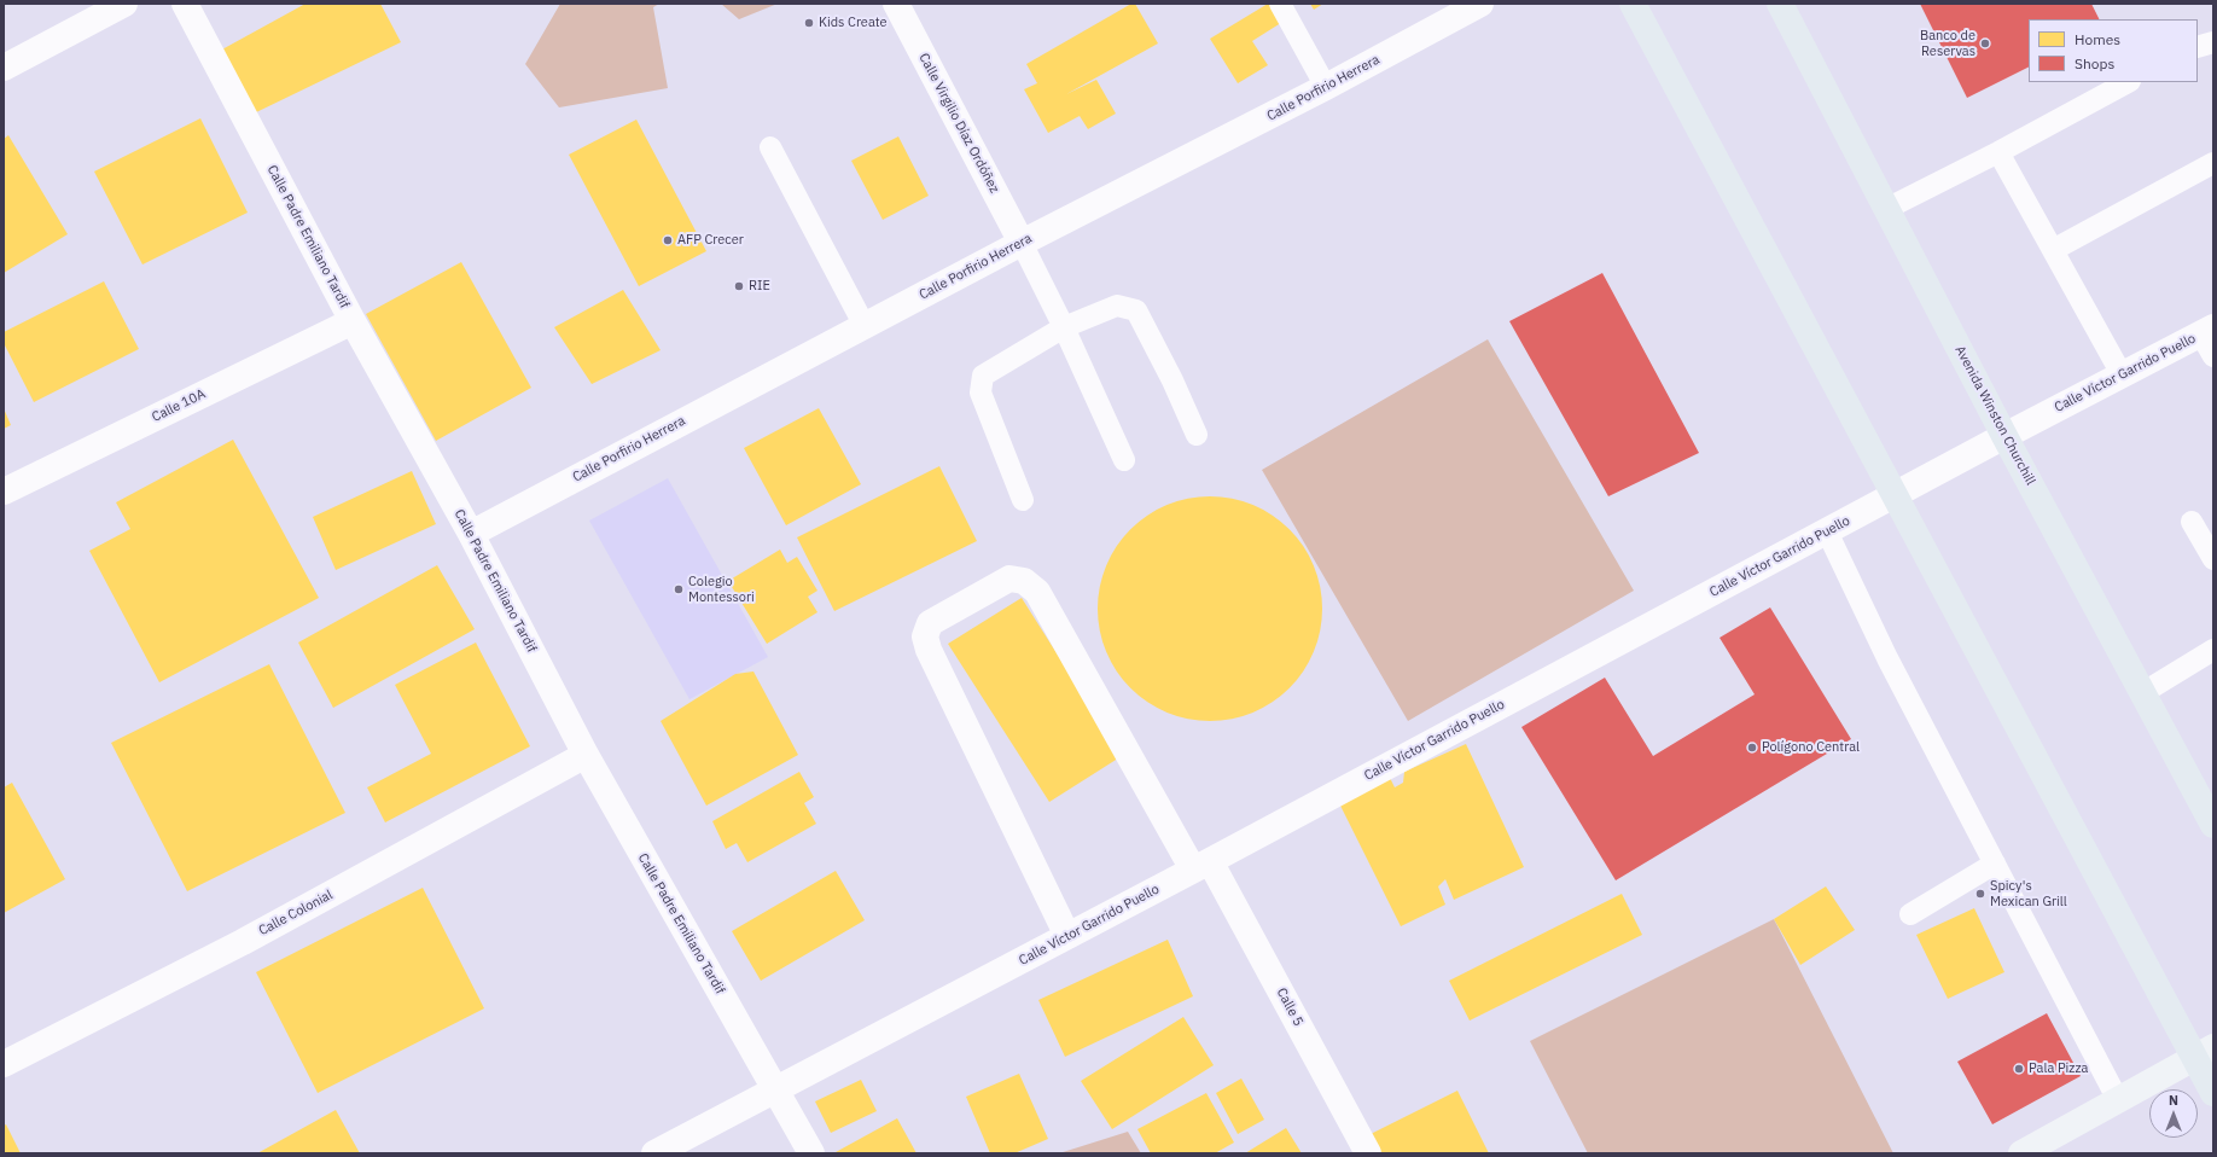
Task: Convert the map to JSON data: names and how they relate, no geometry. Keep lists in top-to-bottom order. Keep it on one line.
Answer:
{"streets":{"main road":["Avenida Winston Churchill"],"street":["Calle Porfirio Herrera","Calle Virgilio Díaz Ordóñez","Calle Padre Emiliano Tardif","Calle Víctor Garrido Puello","Calle 10A","Calle Colonial","Calle 5"]},"crossings":[["Calle Porfirio Herrera","Calle Virgilio Díaz Ordóñez"],["Calle Porfirio Herrera","Calle Padre Emiliano Tardif"],["Calle Padre Emiliano Tardif","Calle Víctor Garrido Puello"],["Calle Padre Emiliano Tardif","Calle 10A"],["Calle Padre Emiliano Tardif","Calle Colonial"],["Calle Víctor Garrido Puello","Avenida Winston Churchill"],["Calle Víctor Garrido Puello","Calle 5"]],"places":["Kids Create","Banco de Reservas","AFP Crecer","RIE","Colegio Montessori","Polígono Central","Spicy's Mexican Grill","Pala Pizza"],"legend":["Homes","Shops"],"north":"top"}
